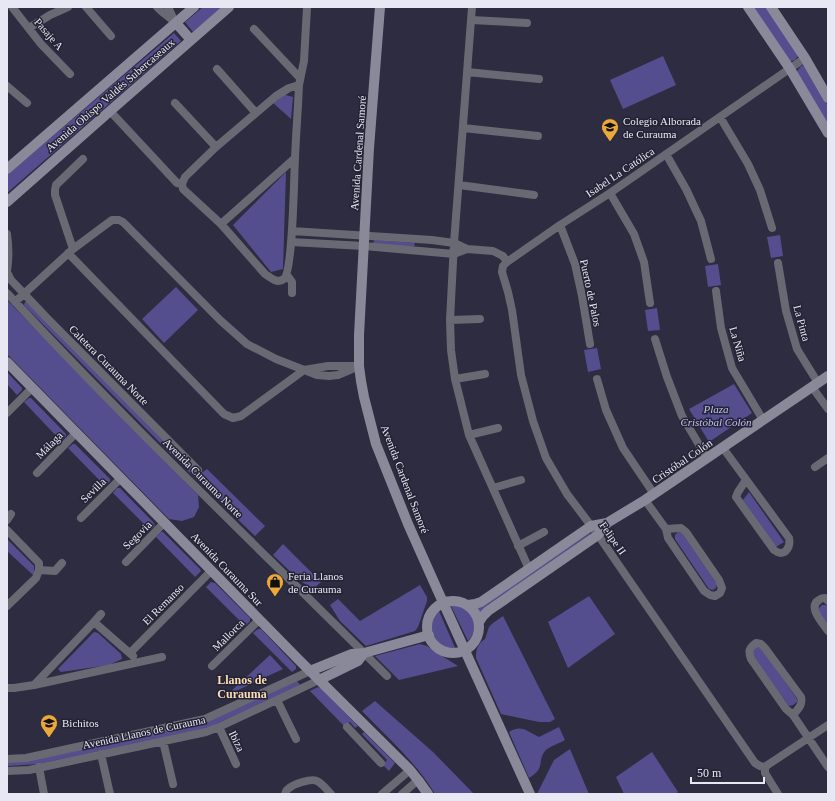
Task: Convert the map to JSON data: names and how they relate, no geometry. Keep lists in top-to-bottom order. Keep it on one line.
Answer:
{"streets":{"street":["Pasaje A","Avenida Obispo Valdés Subercaseaux","Avenida Cardenal Samoré","Isabel La Católica","Puerto de Palos","La Pinta","La Niña","Caletera Curauma Norte","Málaga","Cristóbal Colón","Avenida Curauma Norte","Sevilla","Segovia","Felipe II","Avenida Curauma Sur","El Remanso","Mallorca","Avenida Llanos de Curauma","Ibiza"]},"crossings":[["Isabel La Católica","Puerto de Palos"],["Isabel La Católica","Felipe II"],["La Pinta","Cristóbal Colón"],["La Niña","Cristóbal Colón"],["Málaga","Avenida Curauma Sur"],["Cristóbal Colón","Felipe II"],["Avenida Curauma Norte","Avenida Llanos de Curauma"],["Sevilla","Avenida Curauma Sur"],["Segovia","Avenida Curauma Sur"],["Avenida Curauma Sur","El Remanso"],["Avenida Curauma Sur","Mallorca"],["Avenida Curauma Sur","Avenida Llanos de Curauma"],["Avenida Llanos de Curauma","Ibiza"]],"districts":["Llanos de Curauma"],"parks":["Plaza Cristóbal Colón"],"places":{"school or university":["Colegio Alborada de Curauma","Bichitos"],"shop":["Feria Llanos de Curauma"]},"scale_bar":"50 m"}
